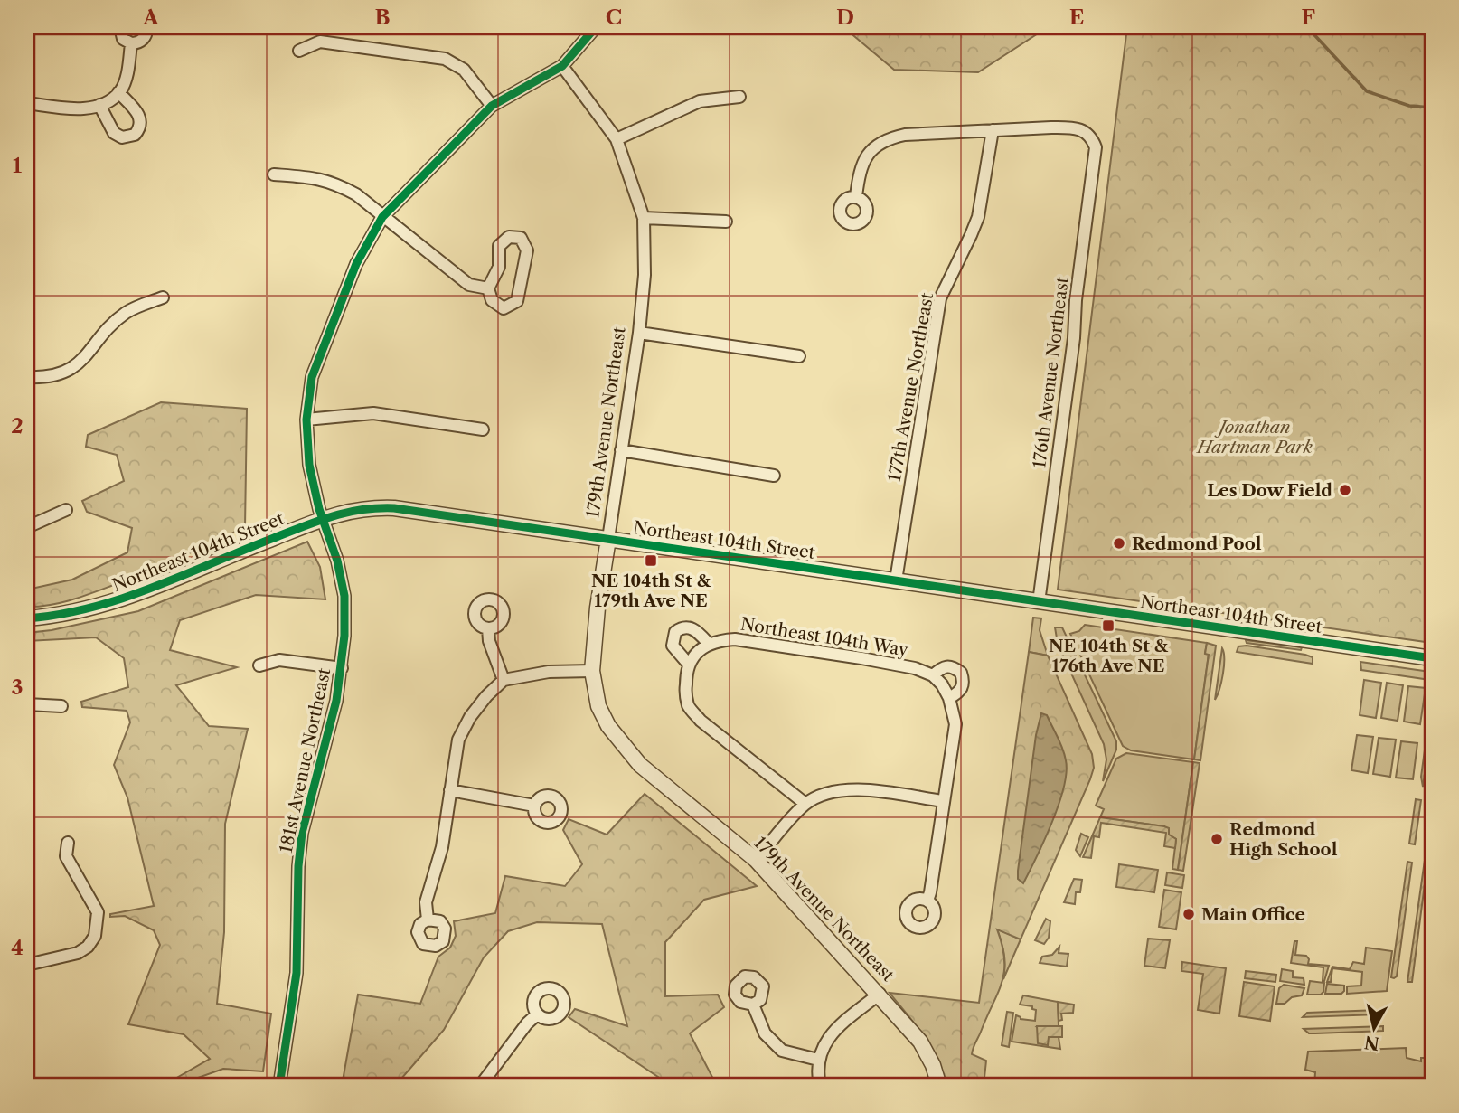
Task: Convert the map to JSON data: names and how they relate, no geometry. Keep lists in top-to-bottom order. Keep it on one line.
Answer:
{"streets":{"street":["176th Avenue Northeast","177th Avenue Northeast","179th Avenue Northeast","Northeast 104th Street","Northeast 104th Way","181st Avenue Northeast"]},"crossings":[["176th Avenue Northeast","177th Avenue Northeast"],["176th Avenue Northeast","Northeast 104th Street"],["177th Avenue Northeast","Northeast 104th Street"],["179th Avenue Northeast","Northeast 104th Street"],["179th Avenue Northeast","181st Avenue Northeast"],["Northeast 104th Street","181st Avenue Northeast"]],"parks":["Jonathan Hartman Park"],"places":{"other":["Les Dow Field","Redmond Pool","Redmond High School","Main Office"],"transit":["NE 104th St & 179th Ave NE","NE 104th St & 176th Ave NE"]},"north":"bottom","grid":{"columns":["A","B","C","D","E","F"],"rows":["1","2","3","4"]}}
